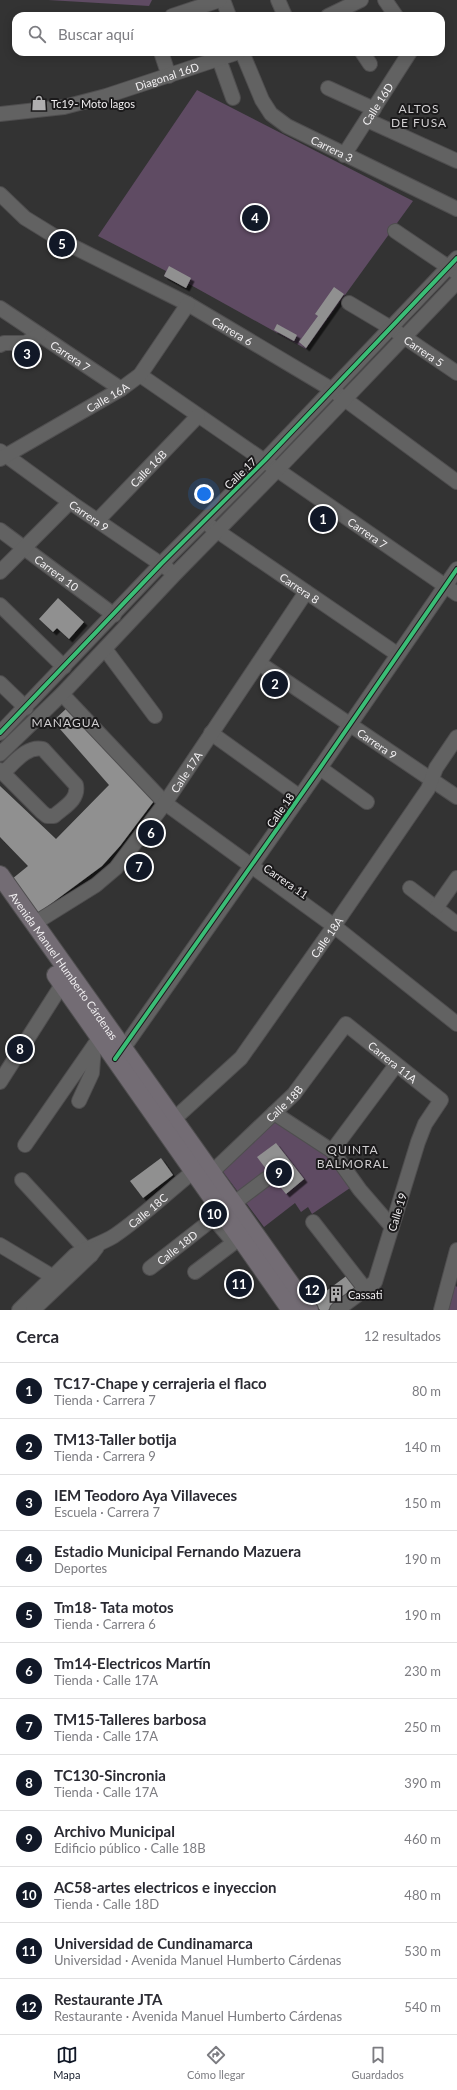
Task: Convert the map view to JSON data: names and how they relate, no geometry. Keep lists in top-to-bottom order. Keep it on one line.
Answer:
{"streets":{"main road":["Avenida Manuel Humberto Cárdenas"],"street":["Diagonal 16D","Calle 16D","Carrera 3","Carrera 6","Carrera 5","Carrera 7","Calle 16A","Calle 16B","Calle 17","Carrera 9","Carrera 10","Carrera 8","Calle 17A","Calle 18","Carrera 11","Calle 18A","Carrera 11A","Calle 18B","Calle 18C","Calle 19","Calle 18D"]},"crossings":[["Calle 16D","Carrera 3"],["Carrera 6","Calle 16A"],["Carrera 6","Calle 17"],["Carrera 5","Calle 17"],["Carrera 7","Calle 16A"],["Carrera 7","Calle 16B"],["Carrera 7","Calle 17"],["Carrera 7","Calle 18"],["Calle 16A","Carrera 9"],["Calle 16B","Carrera 9"],["Calle 17","Carrera 9"],["Calle 17","Carrera 10"],["Calle 17","Carrera 8"],["Carrera 9","Calle 17A"],["Carrera 9","Calle 18"],["Carrera 9","Calle 18A"],["Carrera 8","Calle 17A"],["Carrera 8","Calle 18"],["Calle 17A","Carrera 11"],["Calle 17A","Avenida Manuel Humberto Cárdenas"],["Calle 18","Carrera 11"],["Calle 18","Avenida Manuel Humberto Cárdenas"],["Carrera 11","Calle 18A"],["Calle 18A","Avenida Manuel Humberto Cárdenas"],["Avenida Manuel Humberto Cárdenas","Calle 18B"],["Avenida Manuel Humberto Cárdenas","Calle 18C"],["Avenida Manuel Humberto Cárdenas","Calle 18D"],["Carrera 11A","Calle 18B"],["Carrera 11A","Calle 19"],["Calle 18B","Calle 18C"]],"districts":["ALTOS DE FUSA","MANAGUA","QUINTA BALMORAL"],"places":{"shop":["Tc19- Moto lagos"],"building":["Cassati"]},"page":{"search":"Buscar aquí","pins":["4","5","3","1","2","6","7","8","9","10","11","12"],"heading":["Cerca","12 resultados"],"list":[{"mark":"1","name":"TC17-Chape y cerrajeria el flaco","note":"Tienda · Carrera 7","value":"80 m"},{"mark":"2","name":"TM13-Taller botija","note":"Tienda · Carrera 9","value":"140 m"},{"mark":"3","name":"IEM Teodoro Aya Villaveces","note":"Escuela · Carrera 7","value":"150 m"},{"mark":"4","name":"Estadio Municipal Fernando Mazuera","note":"Deportes","value":"190 m"},{"mark":"5","name":"Tm18- Tata motos","note":"Tienda · Carrera 6","value":"190 m"},{"mark":"6","name":"Tm14-Electricos Martín","note":"Tienda · Calle 17A","value":"230 m"},{"mark":"7","name":"TM15-Talleres barbosa","note":"Tienda · Calle 17A","value":"250 m"},{"mark":"8","name":"TC130-Sincronia","note":"Tienda · Calle 17A","value":"390 m"},{"mark":"9","name":"Archivo Municipal","note":"Edificio público · Calle 18B","value":"460 m"},{"mark":"10","name":"AC58-artes electricos e inyeccion","note":"Tienda · Calle 18D","value":"480 m"},{"mark":"11","name":"Universidad de Cundinamarca","note":"Universidad · Avenida Manuel Humberto Cárdenas","value":"530 m"},{"mark":"12","name":"Restaurante JTA","note":"Restaurante · Avenida Manuel Humberto Cárdenas","value":"540 m"}],"nav":["Mapa","Cómo llegar","Guardados"]}}
